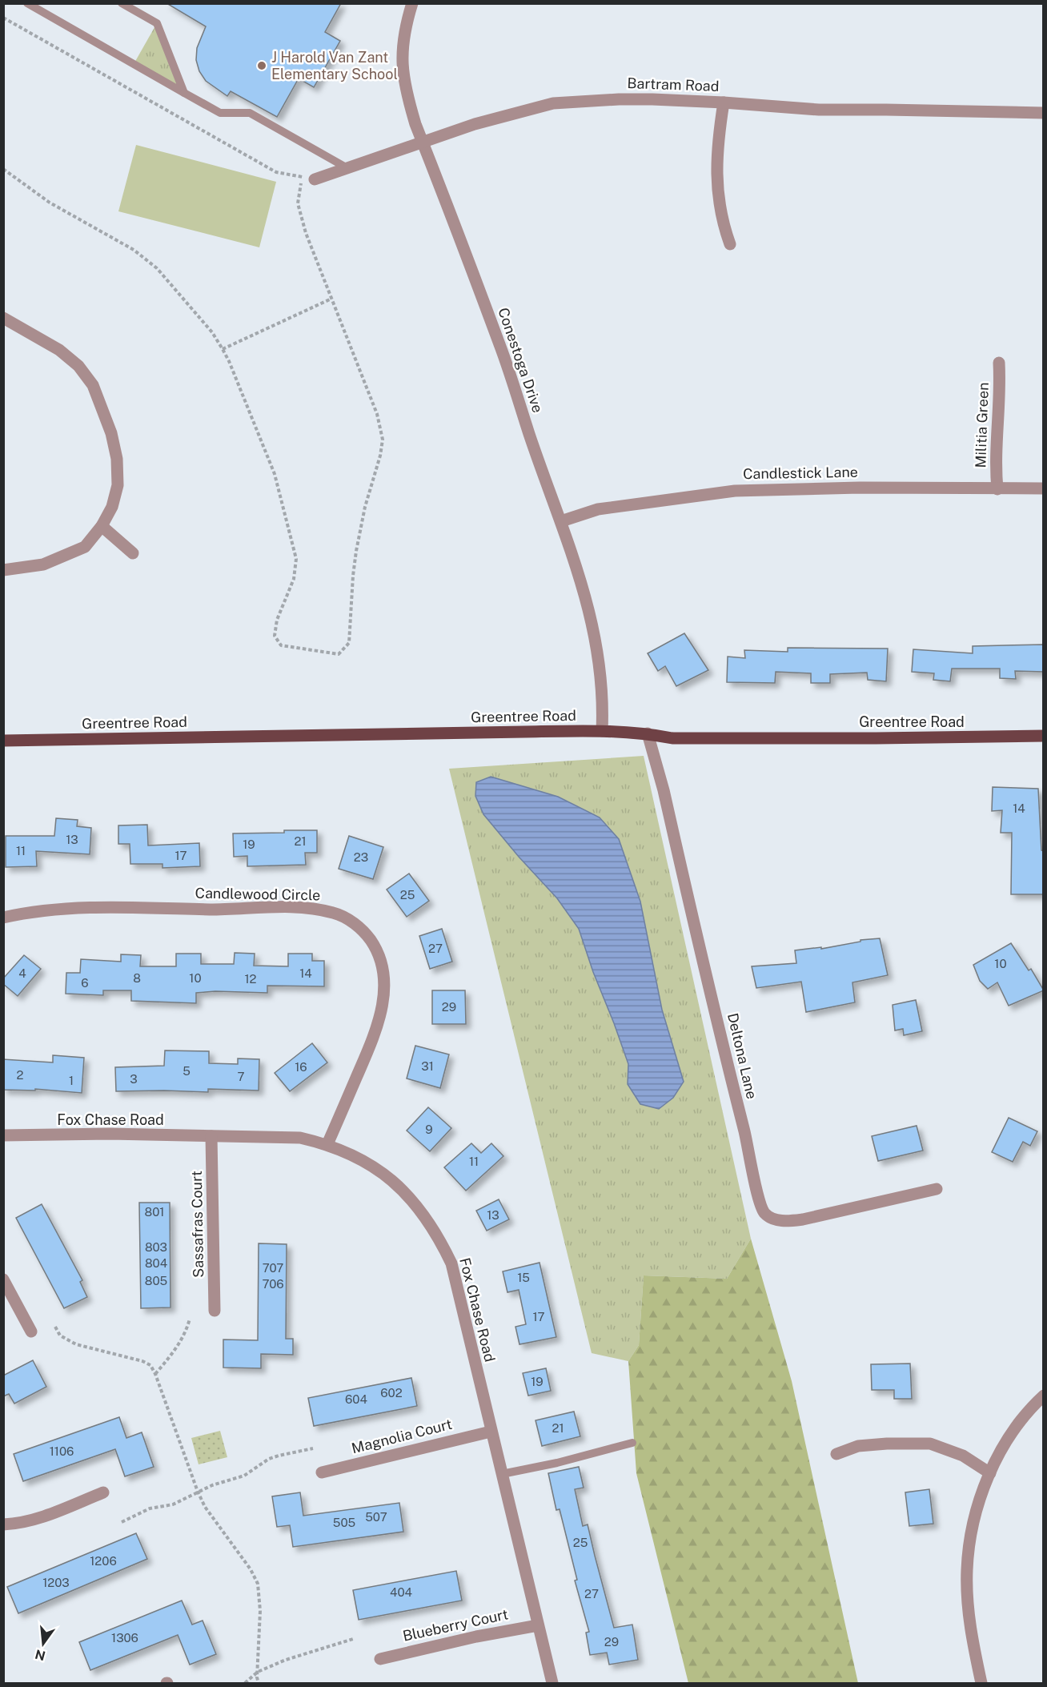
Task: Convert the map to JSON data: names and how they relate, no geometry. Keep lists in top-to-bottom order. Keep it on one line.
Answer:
{"streets":{"main road":["Greentree Road"],"street":["Bartram Road","Conestoga Drive","Militia Green","Candlestick Lane","Candlewood Circle","Deltona Lane","Fox Chase Road","Sassafras Court","Magnolia Court","Blueberry Court"]},"crossings":[["Bartram Road","Conestoga Drive"],["Conestoga Drive","Candlestick Lane"],["Conestoga Drive","Greentree Road"],["Militia Green","Candlestick Lane"],["Greentree Road","Deltona Lane"],["Candlewood Circle","Fox Chase Road"],["Fox Chase Road","Sassafras Court"],["Fox Chase Road","Magnolia Court"],["Fox Chase Road","Blueberry Court"]],"places":["J Harold Van Zant Elementary School"],"house_numbers":["14","13","21","19","11","17","23","25","27","10","4","14","8","10","12","6","29","31","16","5","2","7","3","1","9","11","801","13","803","804","707","15","805","706","17","19","602","604","21","1106","507","505","25","1206","1203","404","27","1306","29"],"north":"bottom"}
